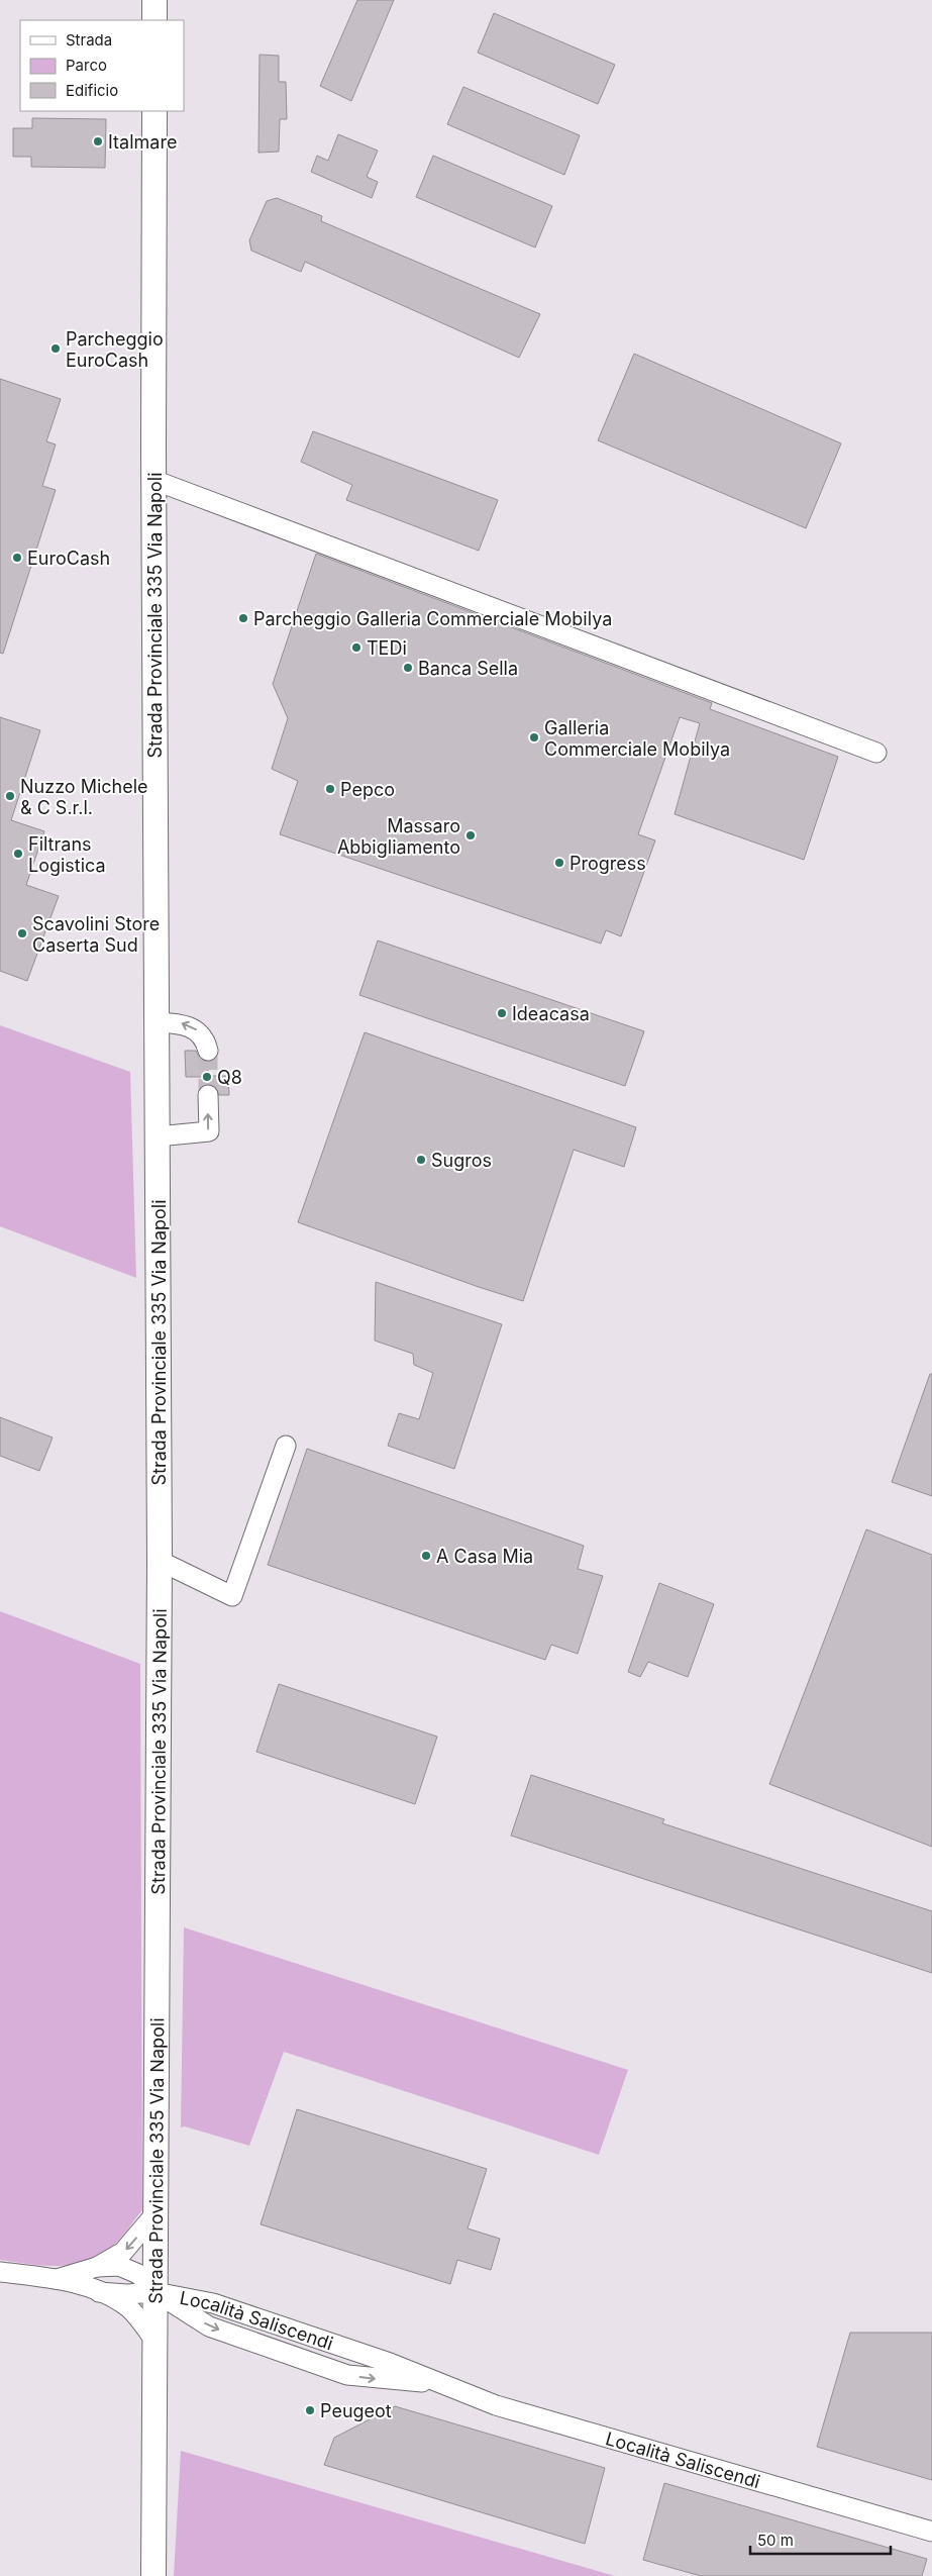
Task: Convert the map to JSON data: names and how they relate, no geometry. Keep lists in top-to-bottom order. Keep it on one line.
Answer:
{"streets":{"main road":["Strada Provinciale 335 Via Napoli"],"street":["Località Saliscendi"]},"crossings":[["Strada Provinciale 335 Via Napoli","Località Saliscendi"]],"places":["Italmare","Parcheggio EuroCash","EuroCash","Parcheggio Galleria Commerciale Mobilya","TEDi","Banca Sella","Galleria Commerciale Mobilya","Pepco","Nuzzo Michele & C S.r.l.","Massaro Abbigliamento","Filtrans Logistica","Progress","Scavolini Store Caserta Sud","Ideacasa","Q8","Sugros","A Casa Mia","Peugeot"],"legend":["Strada","Parco","Edificio"],"scale_bar":"50 m"}
